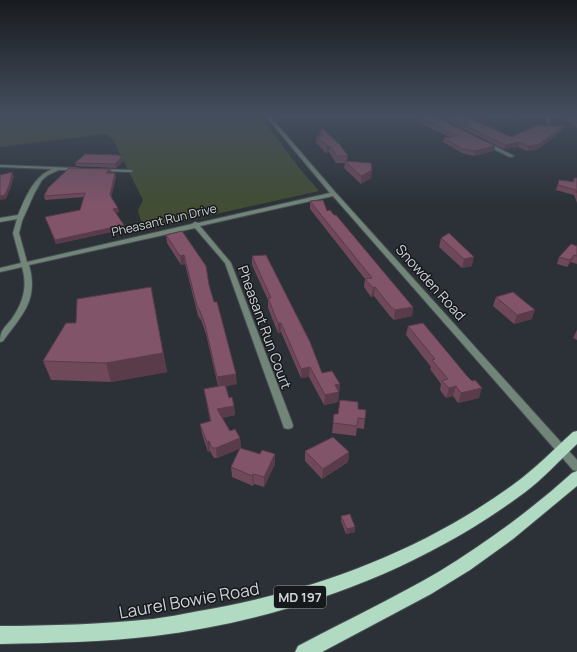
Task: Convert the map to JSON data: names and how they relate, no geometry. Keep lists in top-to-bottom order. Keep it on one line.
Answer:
{"streets":{"main road":["MD 197","Laurel Bowie Road"],"street":["Pheasant Run Drive","Snowden Road","Pheasant Run Court"]},"crossings":[["Pheasant Run Drive","Snowden Road"],["Pheasant Run Drive","Pheasant Run Court"],["Snowden Road","Laurel Bowie Road"]]}
